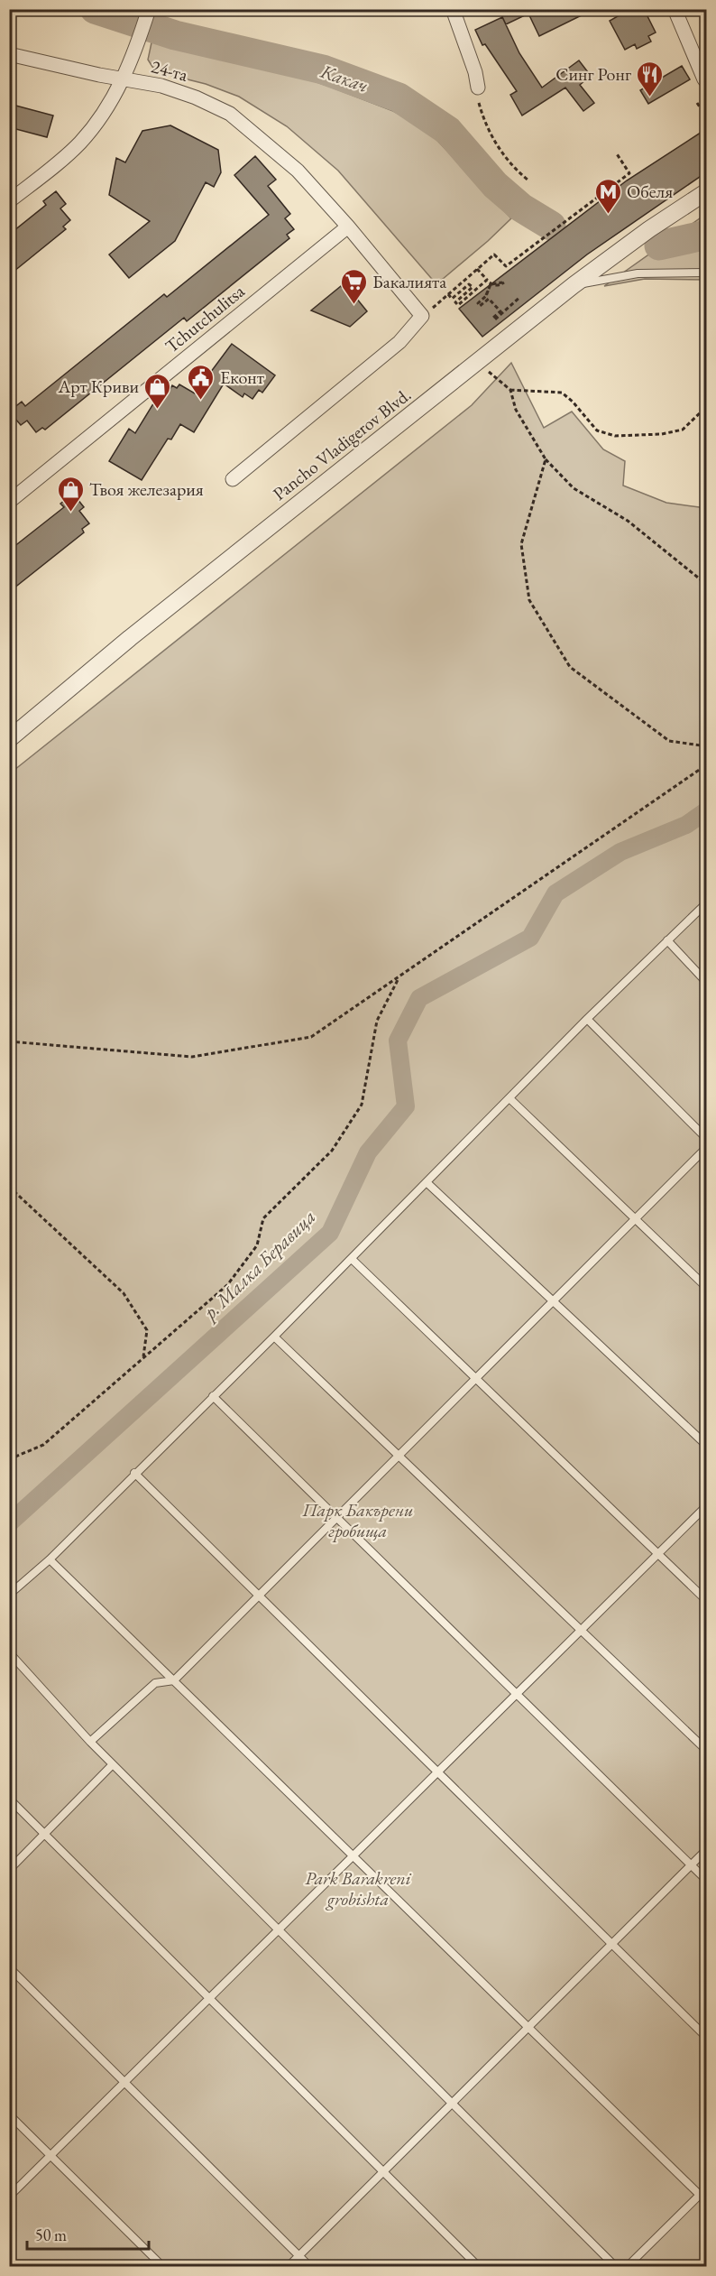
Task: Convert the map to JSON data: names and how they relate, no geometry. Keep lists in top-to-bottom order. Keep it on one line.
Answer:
{"streets":{"street":["24-та","Tchutchulitsa","Pancho Vladigerov Blvd."]},"crossings":[["24-та","Tchutchulitsa"]],"water":["Какач","р. Малка Беравица"],"parks":["Парк Бакърени гробища","Park Barakreni grobishta"],"places":{"restaurant":["Синг Ронг"],"metro station":["Обеля"],"supermarket":["Бакалията"],"public building":["Еконт"],"shop":["Арт Криви","Твоя железария"]},"scale_bar":"50 m"}
